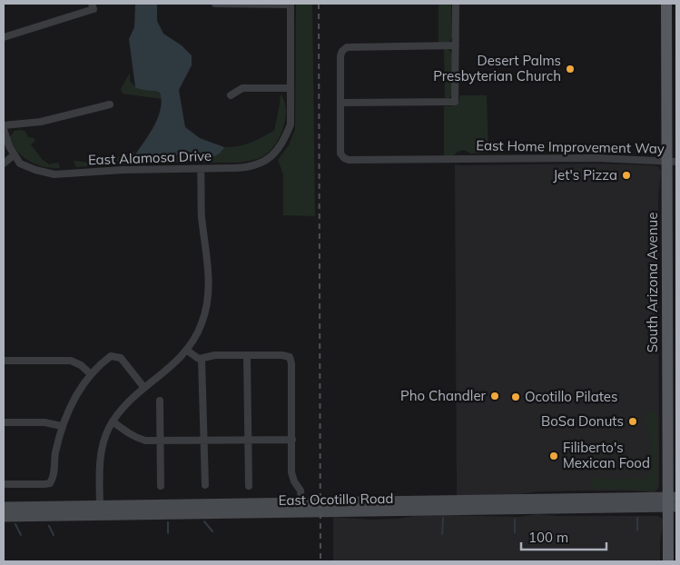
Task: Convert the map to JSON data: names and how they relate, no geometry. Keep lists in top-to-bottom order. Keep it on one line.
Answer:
{"streets":{"main road":["South Arizona Avenue","East Ocotillo Road"],"street":["East Home Improvement Way","East Alamosa Drive"]},"crossings":[["East Home Improvement Way","South Arizona Avenue"],["South Arizona Avenue","East Ocotillo Road"]],"places":["Desert Palms Presbyterian Church","Jet's Pizza","Pho Chandler","Ocotillo Pilates","BoSa Donuts","Filiberto's Mexican Food"],"scale_bar":"100 m"}
